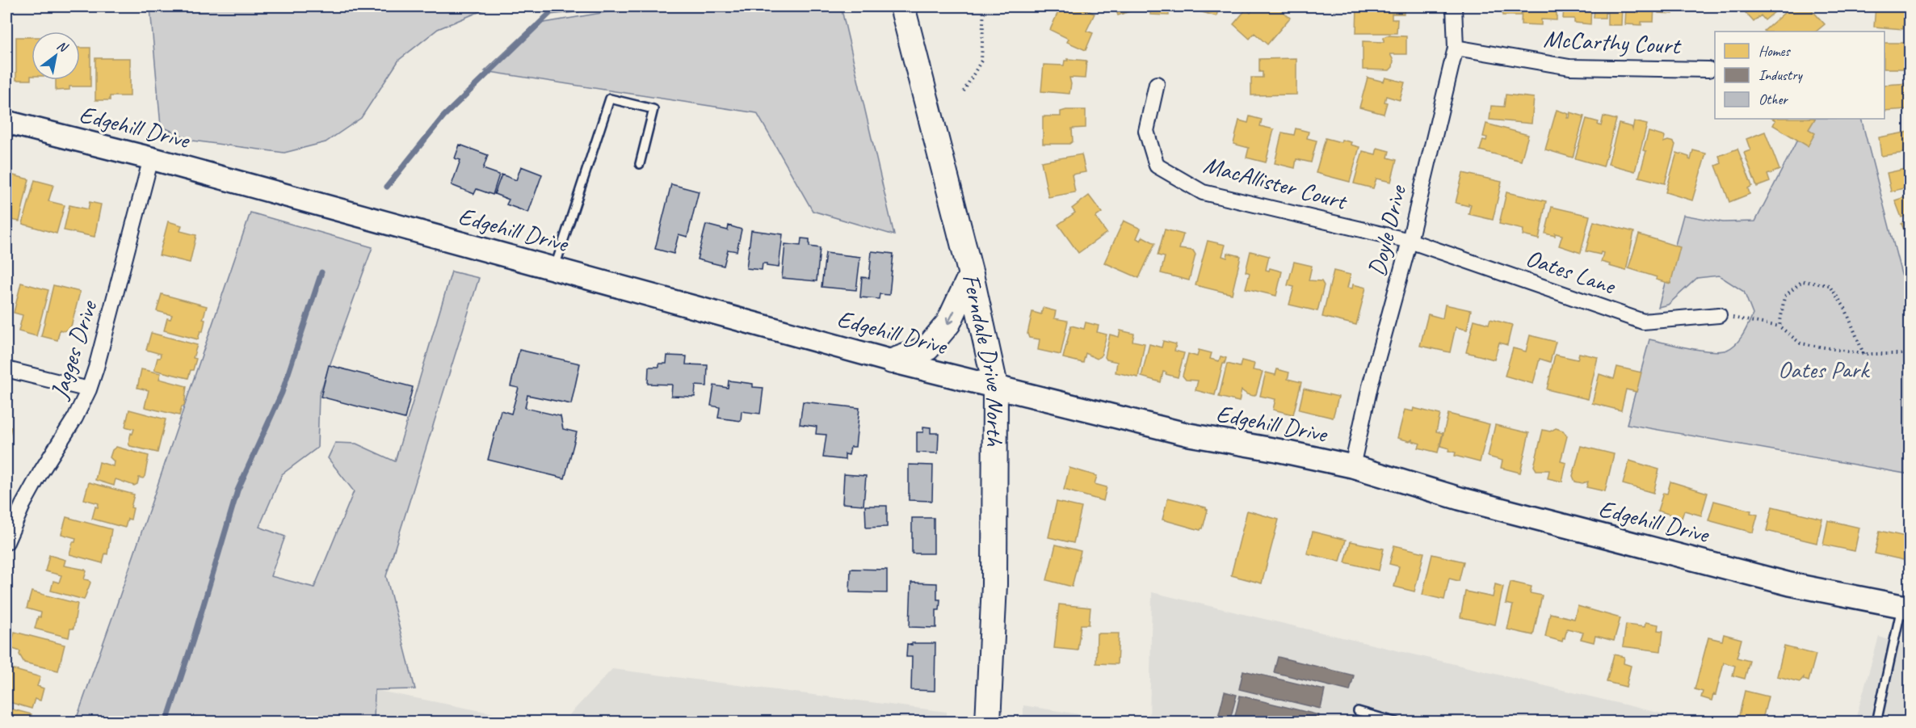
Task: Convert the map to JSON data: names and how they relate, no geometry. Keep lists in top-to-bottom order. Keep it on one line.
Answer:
{"streets":{"main road":["Ferndale Drive North"],"street":["McCarthy Court","Edgehill Drive","MacAllister Court","Doyle Drive","Oates Lane","Jagges Drive"]},"crossings":[["McCarthy Court","Doyle Drive"],["Edgehill Drive","Doyle Drive"],["Edgehill Drive","Jagges Drive"],["Edgehill Drive","Ferndale Drive North"],["MacAllister Court","Doyle Drive"],["MacAllister Court","Oates Lane"],["Doyle Drive","Oates Lane"]],"parks":["Oates Park"],"legend":["Homes","Industry","Other"],"north":"top right"}
